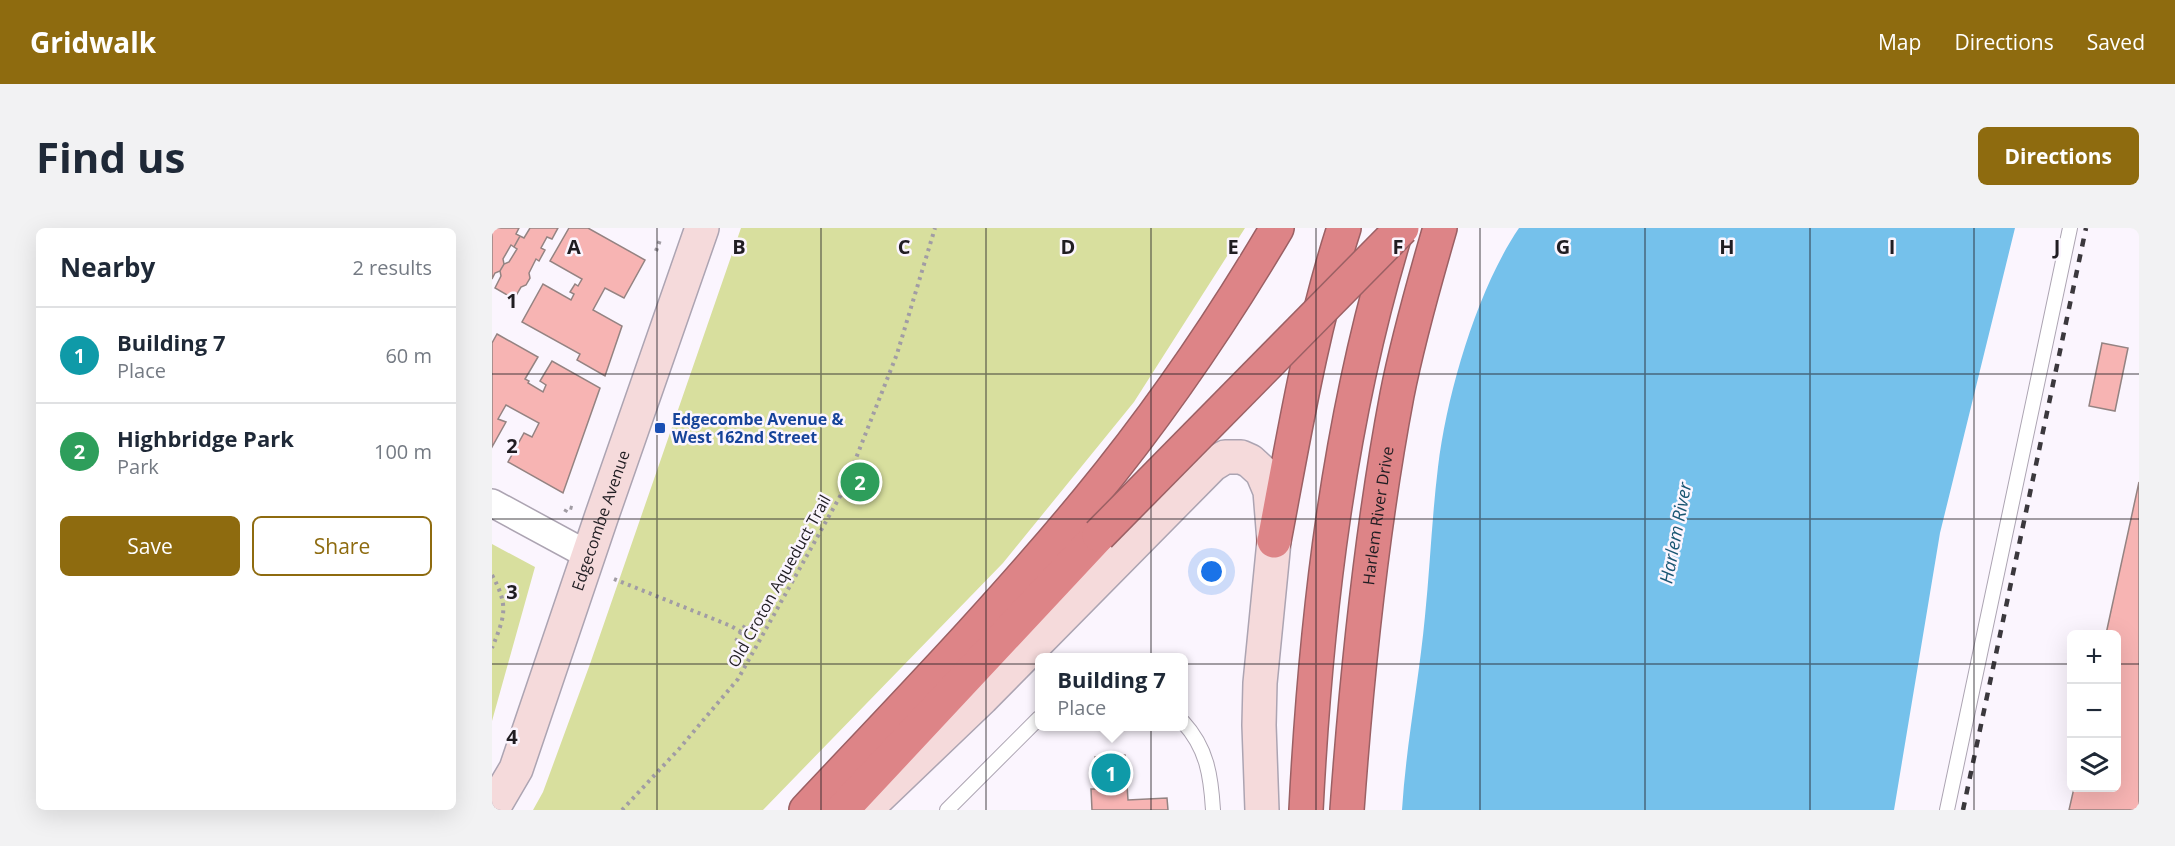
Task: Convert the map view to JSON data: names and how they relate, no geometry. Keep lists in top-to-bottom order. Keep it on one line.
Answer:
{"streets":{"highway":["Harlem River Drive"],"main road":["Edgecombe Avenue"],"path":["Old Croton Aqueduct Trail"]},"water":["Harlem River"],"places":{"transit":["Edgecombe Avenue & West 162nd Street"]},"page":{"header":"Gridwalk","nav":["Map","Directions","Saved"],"buttons":["Directions",["Save","Share"]],"title":"Find us","heading":["Nearby","2 results"],"list":[{"mark":"1","name":"Building 7","note":"Place","value":"60 m"},{"mark":"2","name":"Highbridge Park","note":"Park","value":"100 m"}],"pins":["2","1"],"map_buttons":["+","−"],"popup":["Building 7","Place"]},"grid":{"columns":["A","B","C","D","E","F","G","H","I","J"],"rows":["1","2","3","4"]}}
